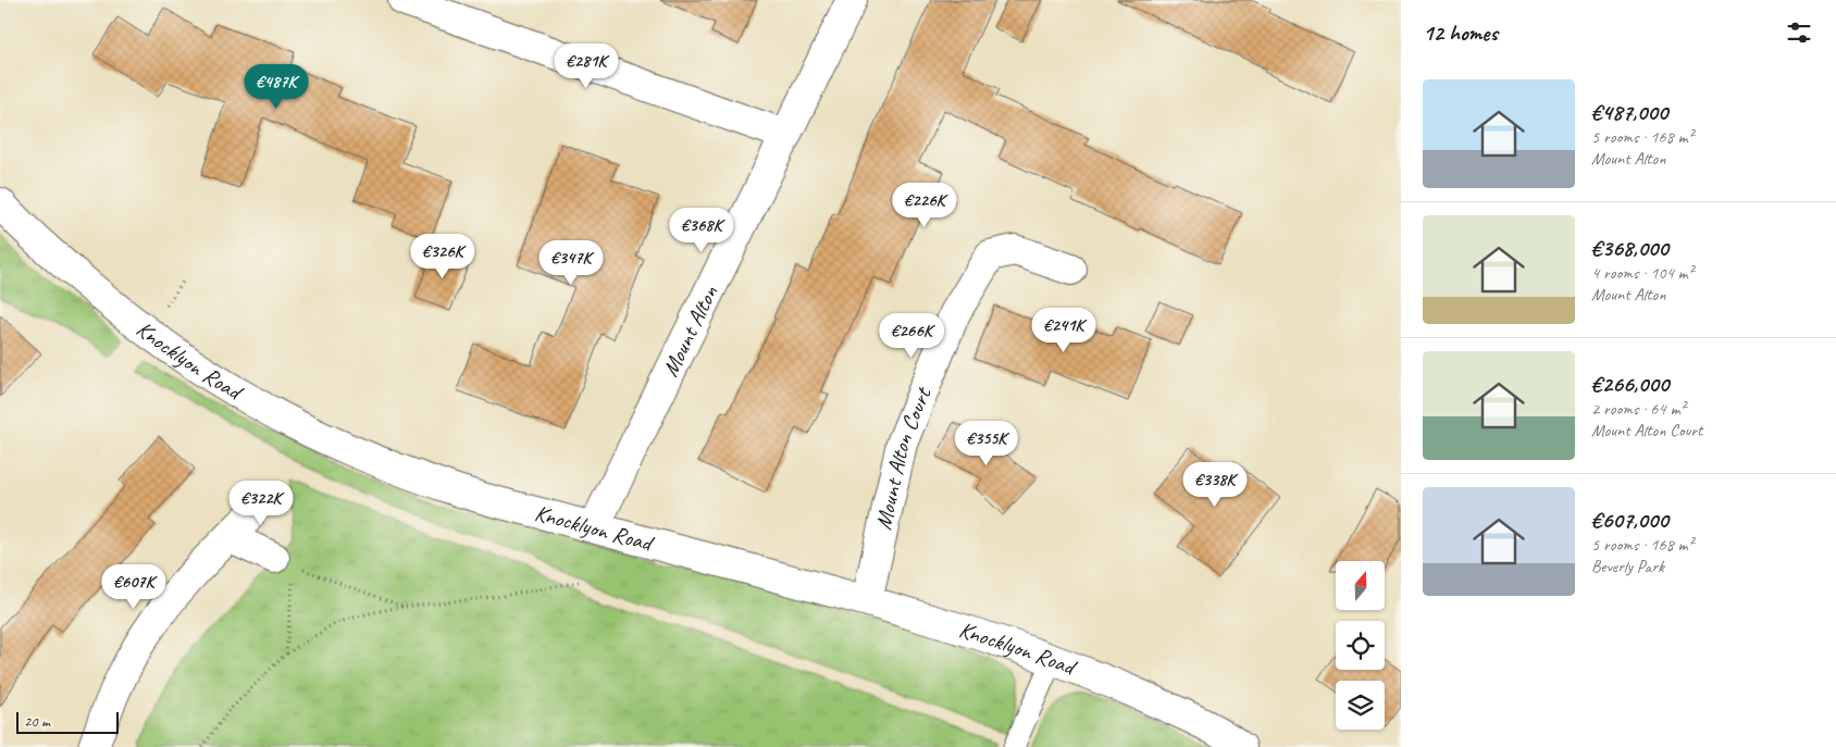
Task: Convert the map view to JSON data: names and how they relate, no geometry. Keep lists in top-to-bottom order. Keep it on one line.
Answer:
{"streets":{"street":["Mount Alton","Knocklyon Road","Mount Alton Court"]},"crossings":[["Mount Alton","Knocklyon Road"],["Knocklyon Road","Mount Alton Court"]],"scale_bar":"20 m","north":"top","page":{"heading":"12 homes","price":["€281K","€487K","€226K","€368K","€326K","€347K","€241K","€266K","€355K","€338K","€322K","€607K"],"list":[{"name":"€487,000","note":"5 rooms · 168 m² · Mount Alton"},{"name":"€368,000","note":"4 rooms · 104 m² · Mount Alton"},{"name":"€266,000","note":"2 rooms · 64 m² · Mount Alton Court"},{"name":"€607,000","note":"5 rooms · 168 m² · Beverly Park"}],"scale":"20 m"}}
